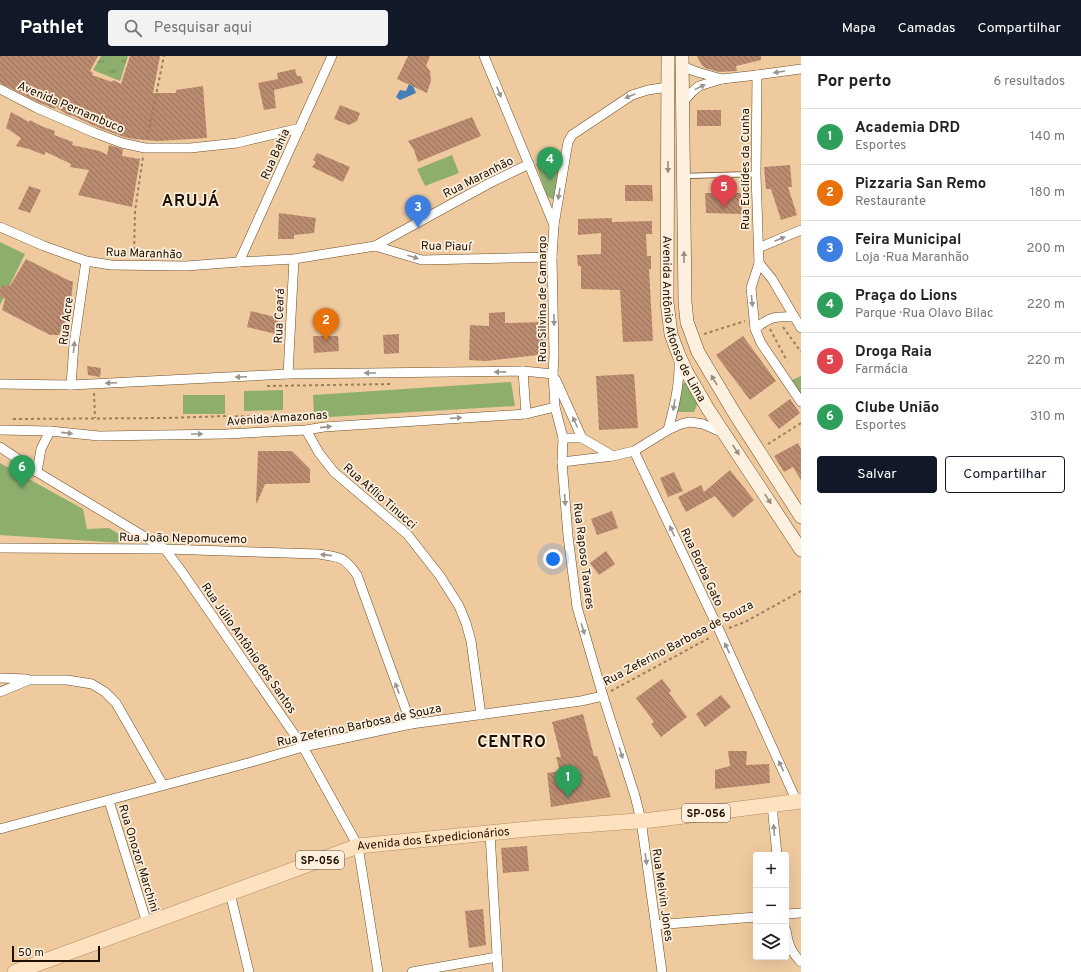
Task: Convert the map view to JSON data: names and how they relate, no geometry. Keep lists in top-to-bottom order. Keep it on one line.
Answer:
{"streets":{"main road":["Avenida Antônio Afonso de Lima","SP-056","Avenida dos Expedicionários"],"street":["Avenida Pernambuco","Rua Bahia","Rua Euclídes da Cunha","Rua Maranhão","Rua Piauí","Rua Silvina de Camargo","Rua Ceará","Rua Acre","Avenida Amazonas","Rua Atílio Tinucci","Rua João Nepomucemo","Rua Raposo Tavares","Rua Borba Gato","Rua Zeferino Barbosa de Souza","Rua Júlio Antônio dos Santos","Rua Onozor Marchini","Rua Melvin Jones"]},"crossings":[["Avenida Pernambuco","Rua Bahia"],["Rua Bahia","Rua Maranhão"],["Rua Maranhão","Rua Piauí"],["Rua Maranhão","Rua Ceará"],["Rua Maranhão","Rua Acre"],["Rua Piauí","Rua Silvina de Camargo"],["Rua Piauí","Rua Ceará"],["Rua Silvina de Camargo","Avenida Antônio Afonso de Lima"],["Rua Silvina de Camargo","Avenida Amazonas"],["Rua Silvina de Camargo","Rua Raposo Tavares"],["Avenida Amazonas","Rua Atílio Tinucci"],["Avenida Amazonas","Rua Raposo Tavares"],["Rua Atílio Tinucci","Rua Zeferino Barbosa de Souza"],["Rua João Nepomucemo","Rua Zeferino Barbosa de Souza"],["Rua João Nepomucemo","Rua Júlio Antônio dos Santos"],["Rua Raposo Tavares","Rua Zeferino Barbosa de Souza"],["Rua Raposo Tavares","Avenida dos Expedicionários"],["Rua Raposo Tavares","Rua Melvin Jones"],["Rua Borba Gato","Rua Zeferino Barbosa de Souza"],["Rua Borba Gato","Avenida dos Expedicionários"],["Rua Zeferino Barbosa de Souza","Rua Júlio Antônio dos Santos"],["Rua Zeferino Barbosa de Souza","Rua Onozor Marchini"],["Rua Júlio Antônio dos Santos","Avenida dos Expedicionários"],["Avenida dos Expedicionários","Rua Onozor Marchini"],["Avenida dos Expedicionários","Rua Melvin Jones"]],"one_way":["Rua Piauí","Rua Silvina de Camargo","Rua Acre","Rua João Nepomucemo","Rua Raposo Tavares","Rua Borba Gato","Rua Melvin Jones"],"districts":["ARUJÁ","CENTRO"],"scale_bar":"50 m","page":{"header":"Pathlet","search":"Pesquisar aqui","nav":["Mapa","Camadas","Compartilhar"],"heading":["Por perto","6 resultados"],"list":[{"mark":"1","name":"Academia DRD","note":"Esportes","value":"140 m"},{"mark":"2","name":"Pizzaria San Remo","note":"Restaurante","value":"180 m"},{"mark":"3","name":"Feira Municipal","note":"Loja · Rua Maranhão","value":"200 m"},{"mark":"4","name":"Praça do Lions","note":"Parque · Rua Olavo Bilac","value":"220 m"},{"mark":"5","name":"Droga Raia","note":"Farmácia","value":"220 m"},{"mark":"6","name":"Clube União","note":"Esportes","value":"310 m"}],"pins":["4","5","3","2","6","1"],"buttons":["Salvar","Compartilhar"],"map_buttons":["+","−"],"scale":"50 m"}}
